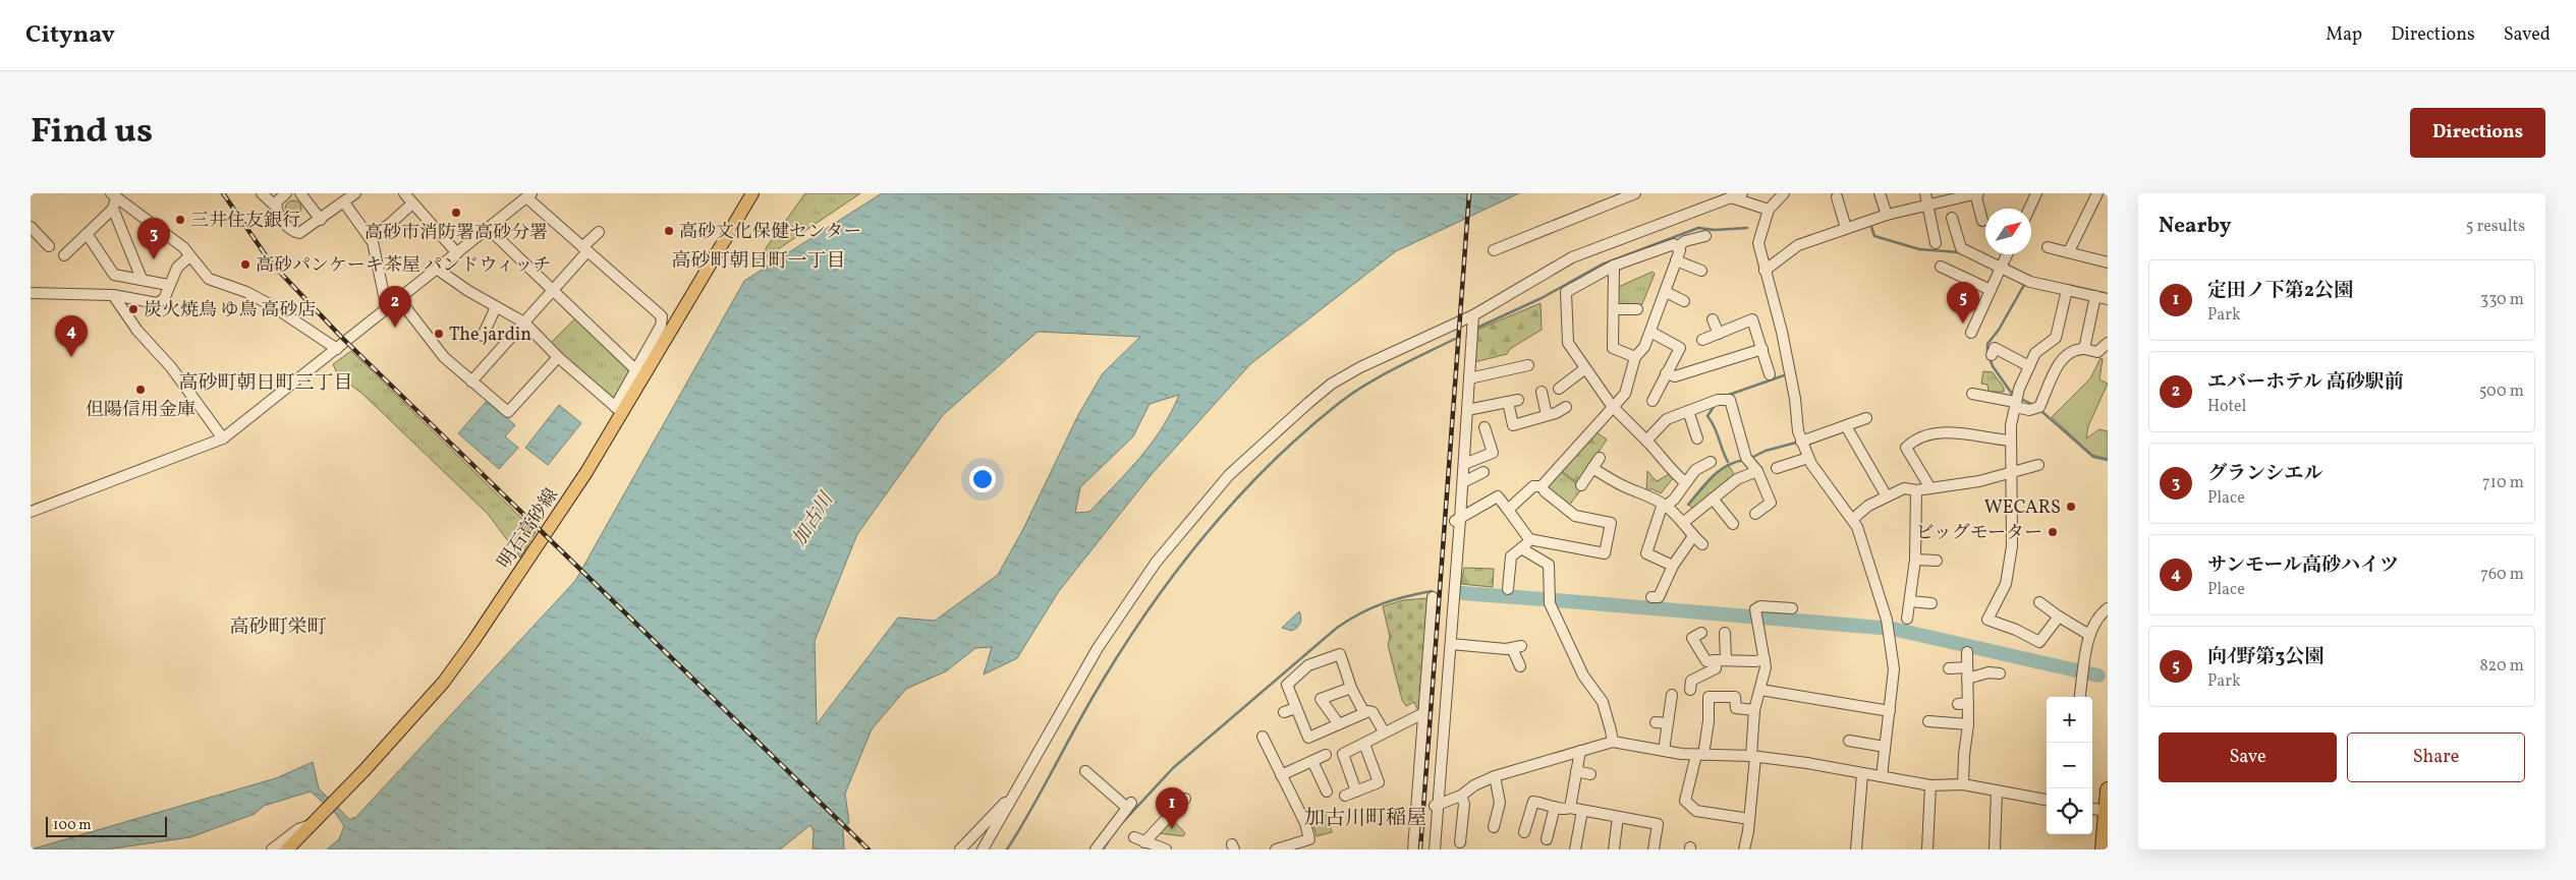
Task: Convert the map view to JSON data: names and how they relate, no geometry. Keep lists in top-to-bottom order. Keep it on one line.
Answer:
{"streets":{"main road":["明石高砂線"]},"districts":["高砂町朝日町一丁目","高砂町朝日町三丁目","高砂町栄町","加古川町稲屋"],"water":["加古川"],"places":["高砂市消防署高砂分署","三井住友銀行","高砂文化保健センター","高砂パンケーキ茶屋 パンドウィッチ","炭火焼鳥 ゆ鳥 高砂店","The jardin","但陽信用金庫","WECARS","ビッグモーター"],"scale_bar":"100 m","north":"top right","page":{"header":"Citynav","nav":["Map","Directions","Saved"],"title":"Find us","buttons":["Directions",["Save","Share"]],"heading":["Nearby","5 results"],"pins":["3","5","2","4","1"],"list":[{"mark":"1","name":"定田ノ下第2公園","note":"Park","value":"330 m"},{"mark":"2","name":"エバーホテル 高砂駅前","note":"Hotel","value":"500 m"},{"mark":"3","name":"グランシエル","note":"Place","value":"710 m"},{"mark":"4","name":"サンモール高砂ハイツ","note":"Place","value":"760 m"},{"mark":"5","name":"向ｲ野第3公園","note":"Park","value":"820 m"}],"map_buttons":["+","−"],"scale":"100 m"}}
